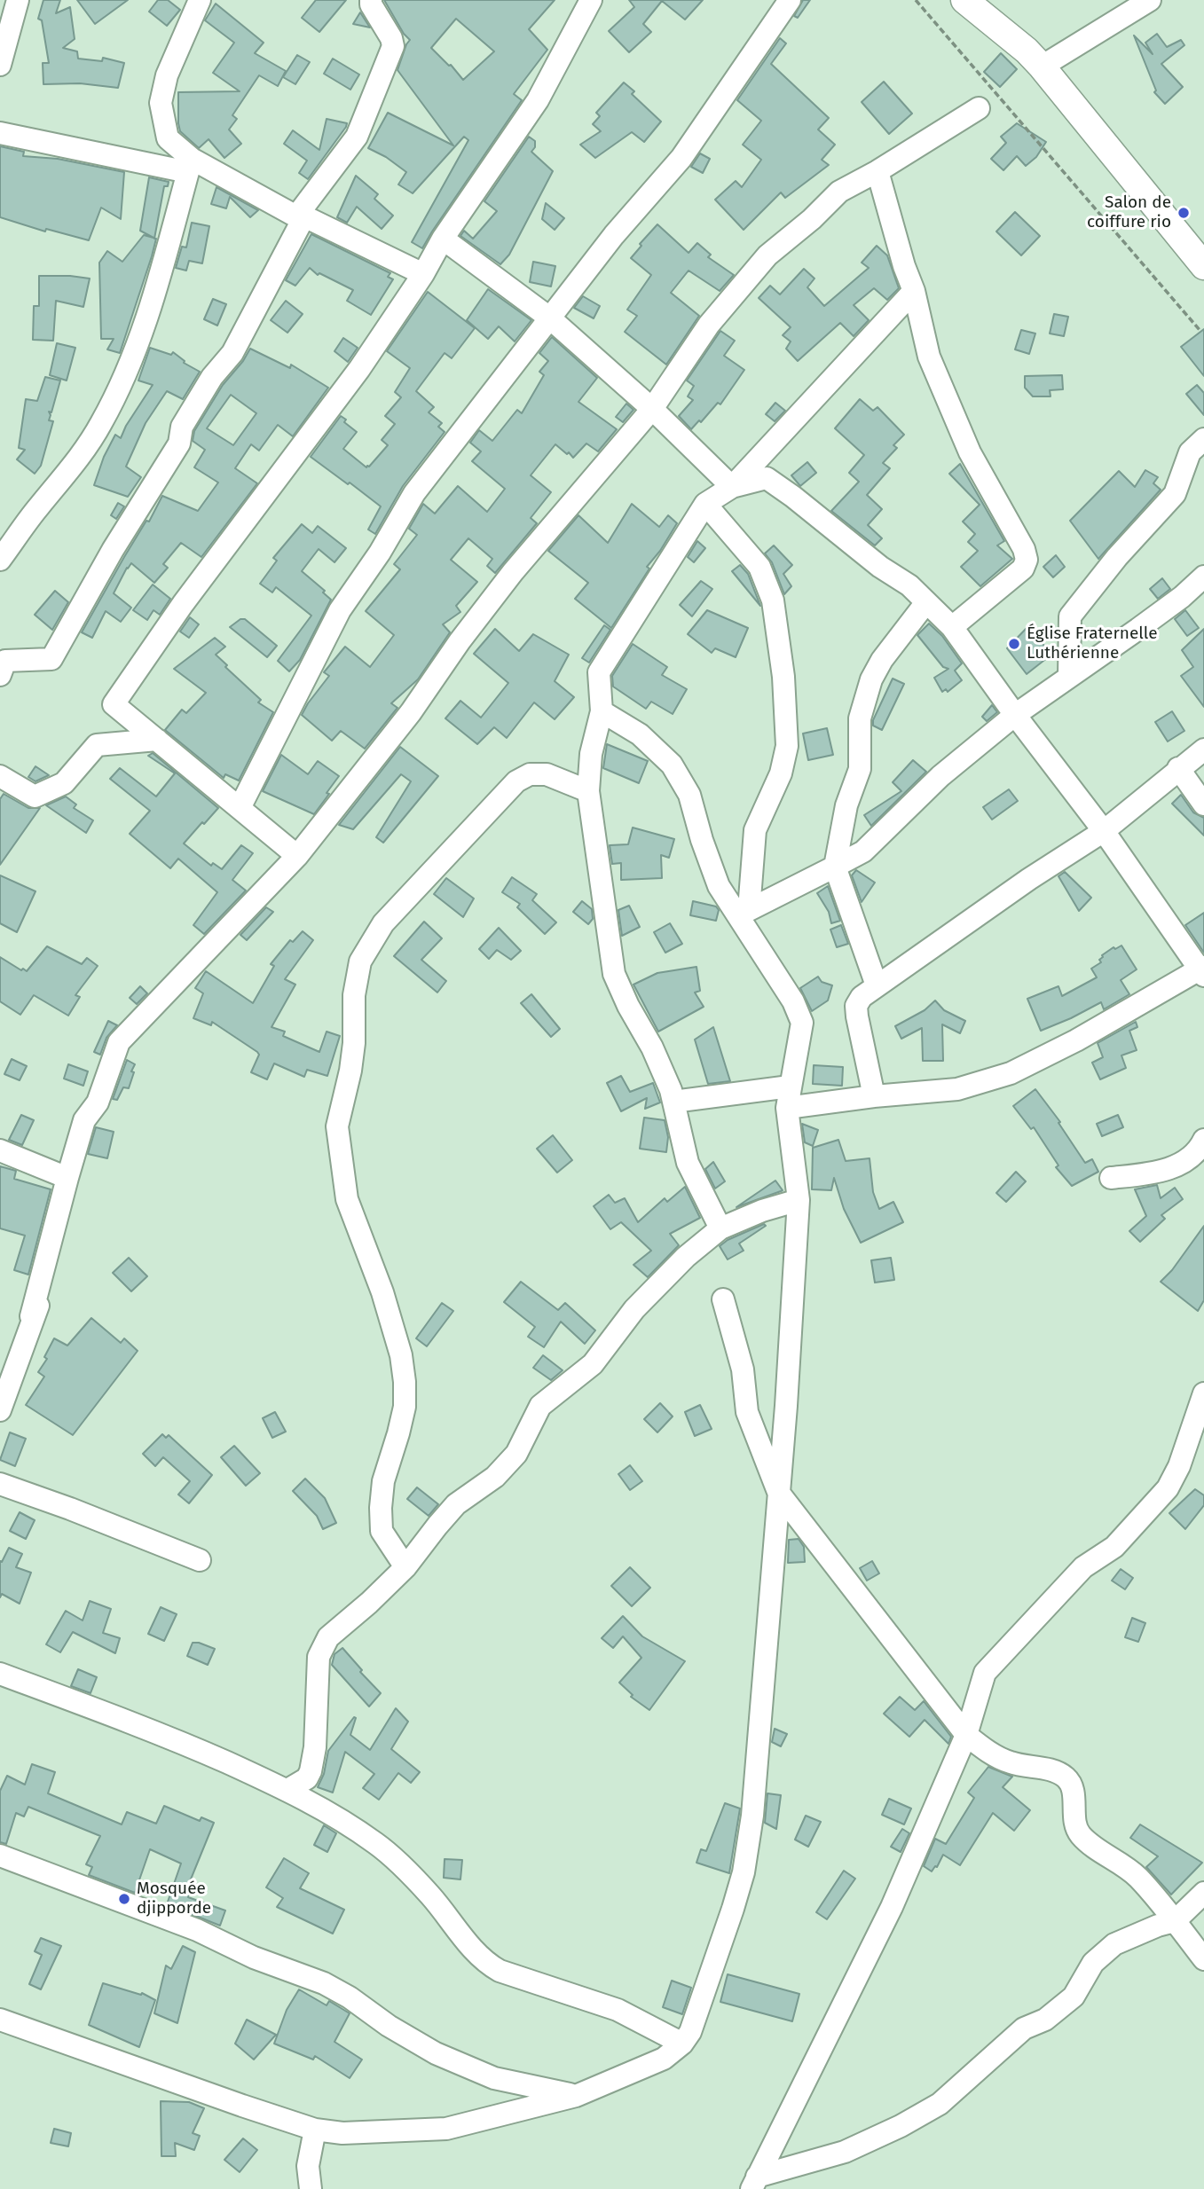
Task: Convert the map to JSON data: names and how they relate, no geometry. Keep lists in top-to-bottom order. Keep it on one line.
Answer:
{"places":["Salon de coiffure rio","Église Fraternelle Luthérienne","Mosquée djipporde"]}
